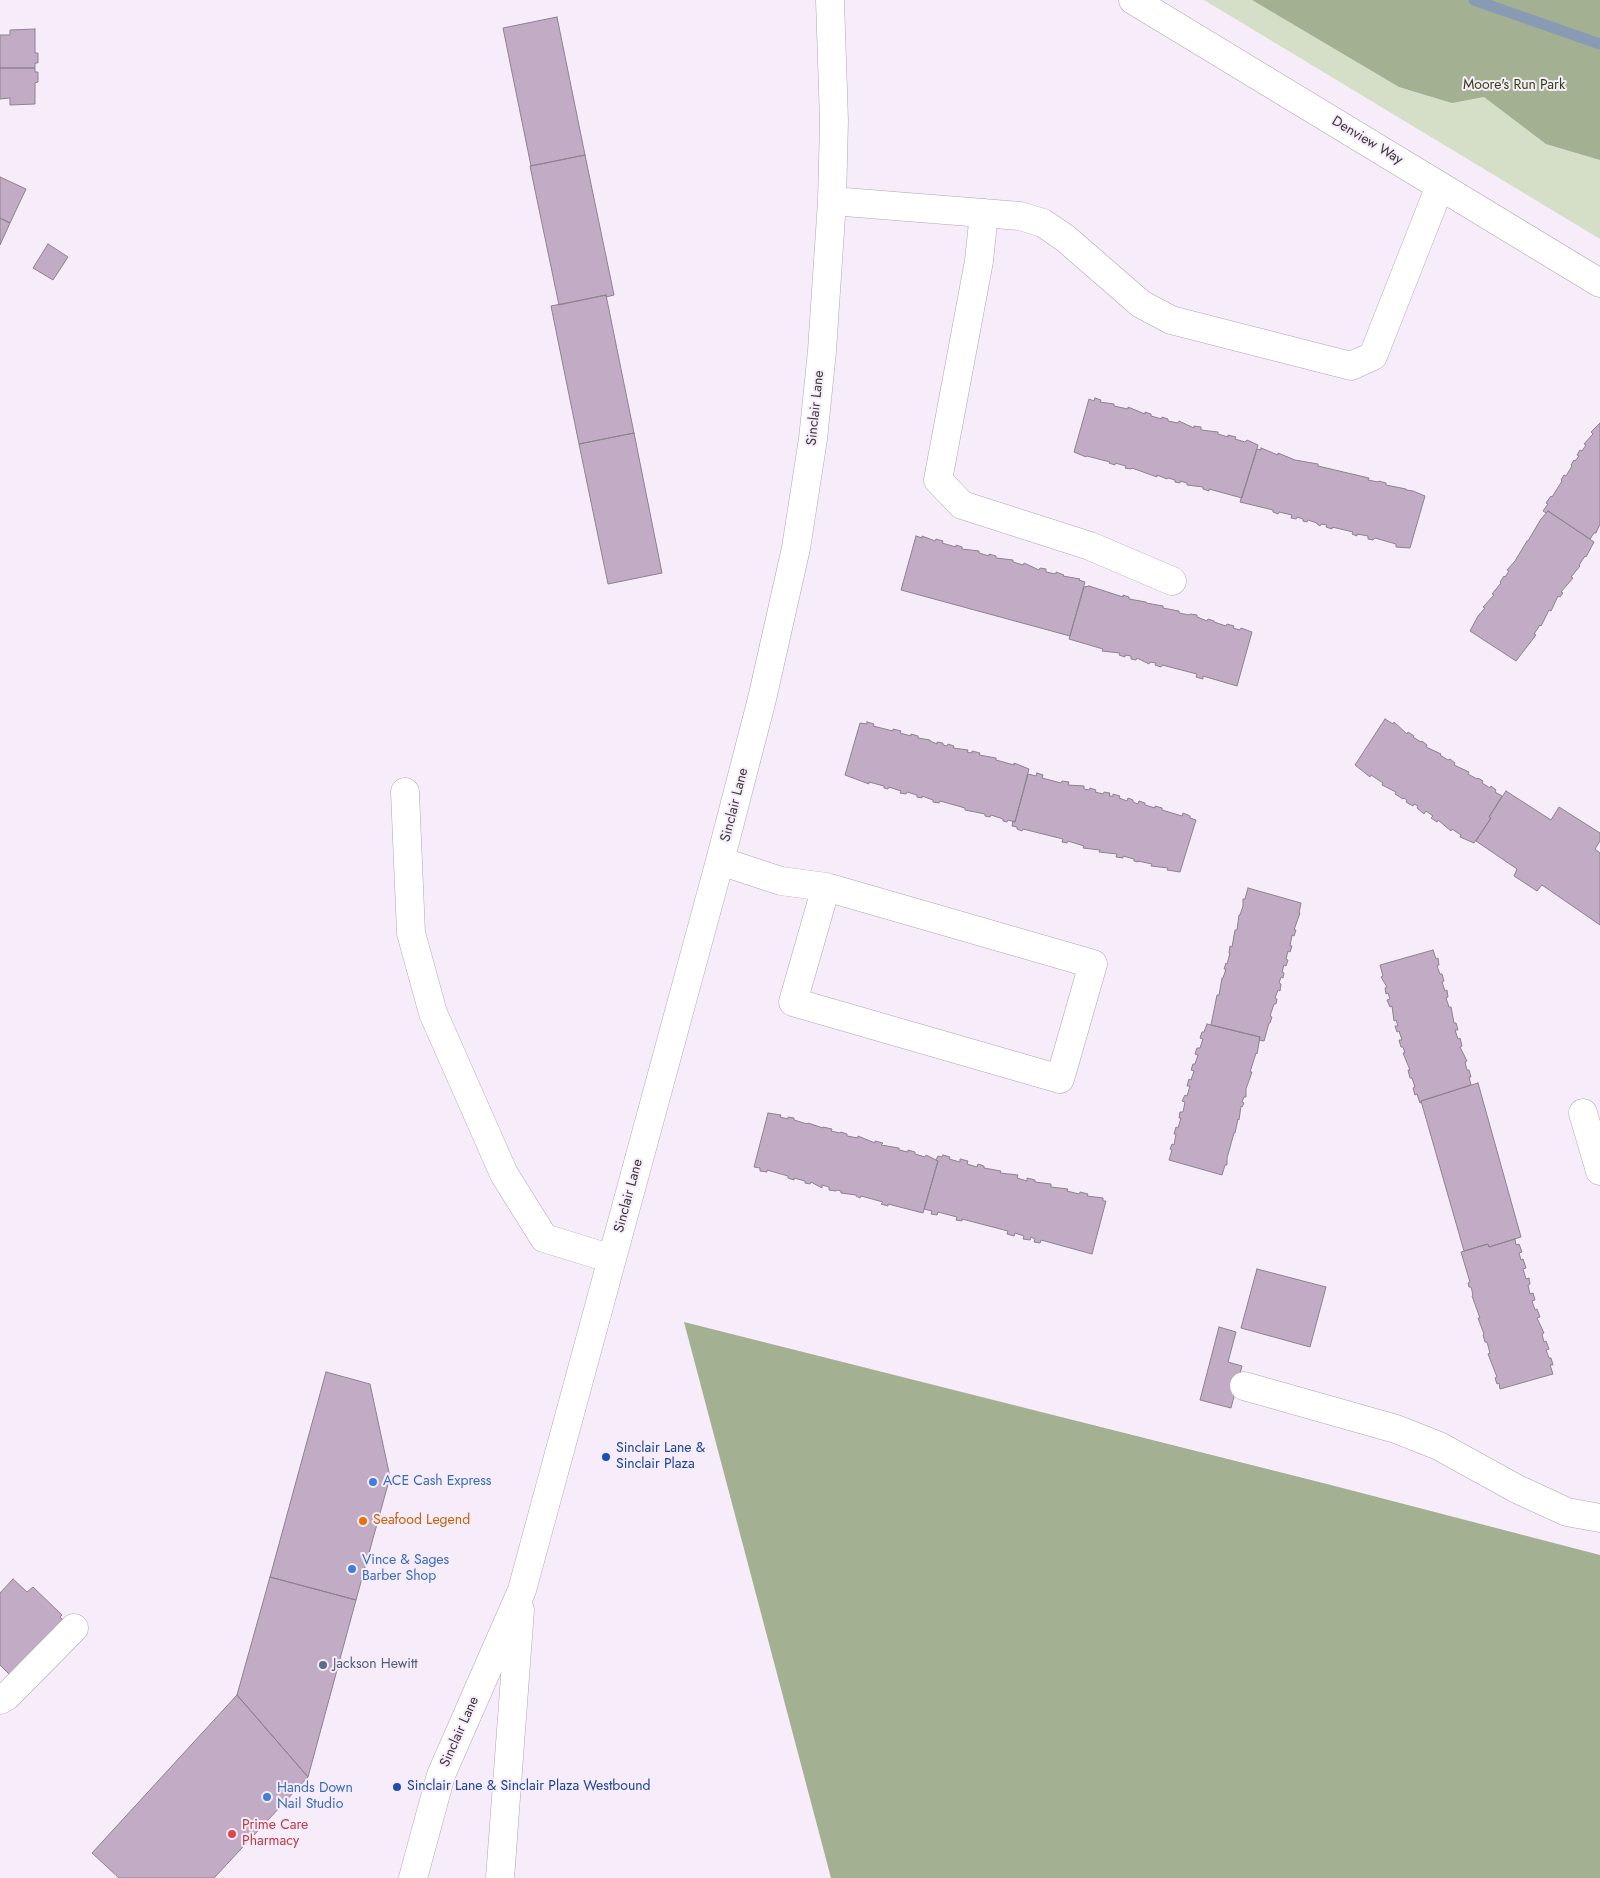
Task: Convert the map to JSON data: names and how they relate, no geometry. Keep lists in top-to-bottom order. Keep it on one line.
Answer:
{"streets":{"street":["Denview Way","Sinclair Lane"]},"parks":["Moore's Run Park"],"places":["Sinclair Lane & Sinclair Plaza","ACE Cash Express","Seafood Legend","Vince & Sages Barber Shop","Jackson Hewitt","Sinclair Lane & Sinclair Plaza Westbound","Hands Down Nail Studio","Prime Care Pharmacy"]}
